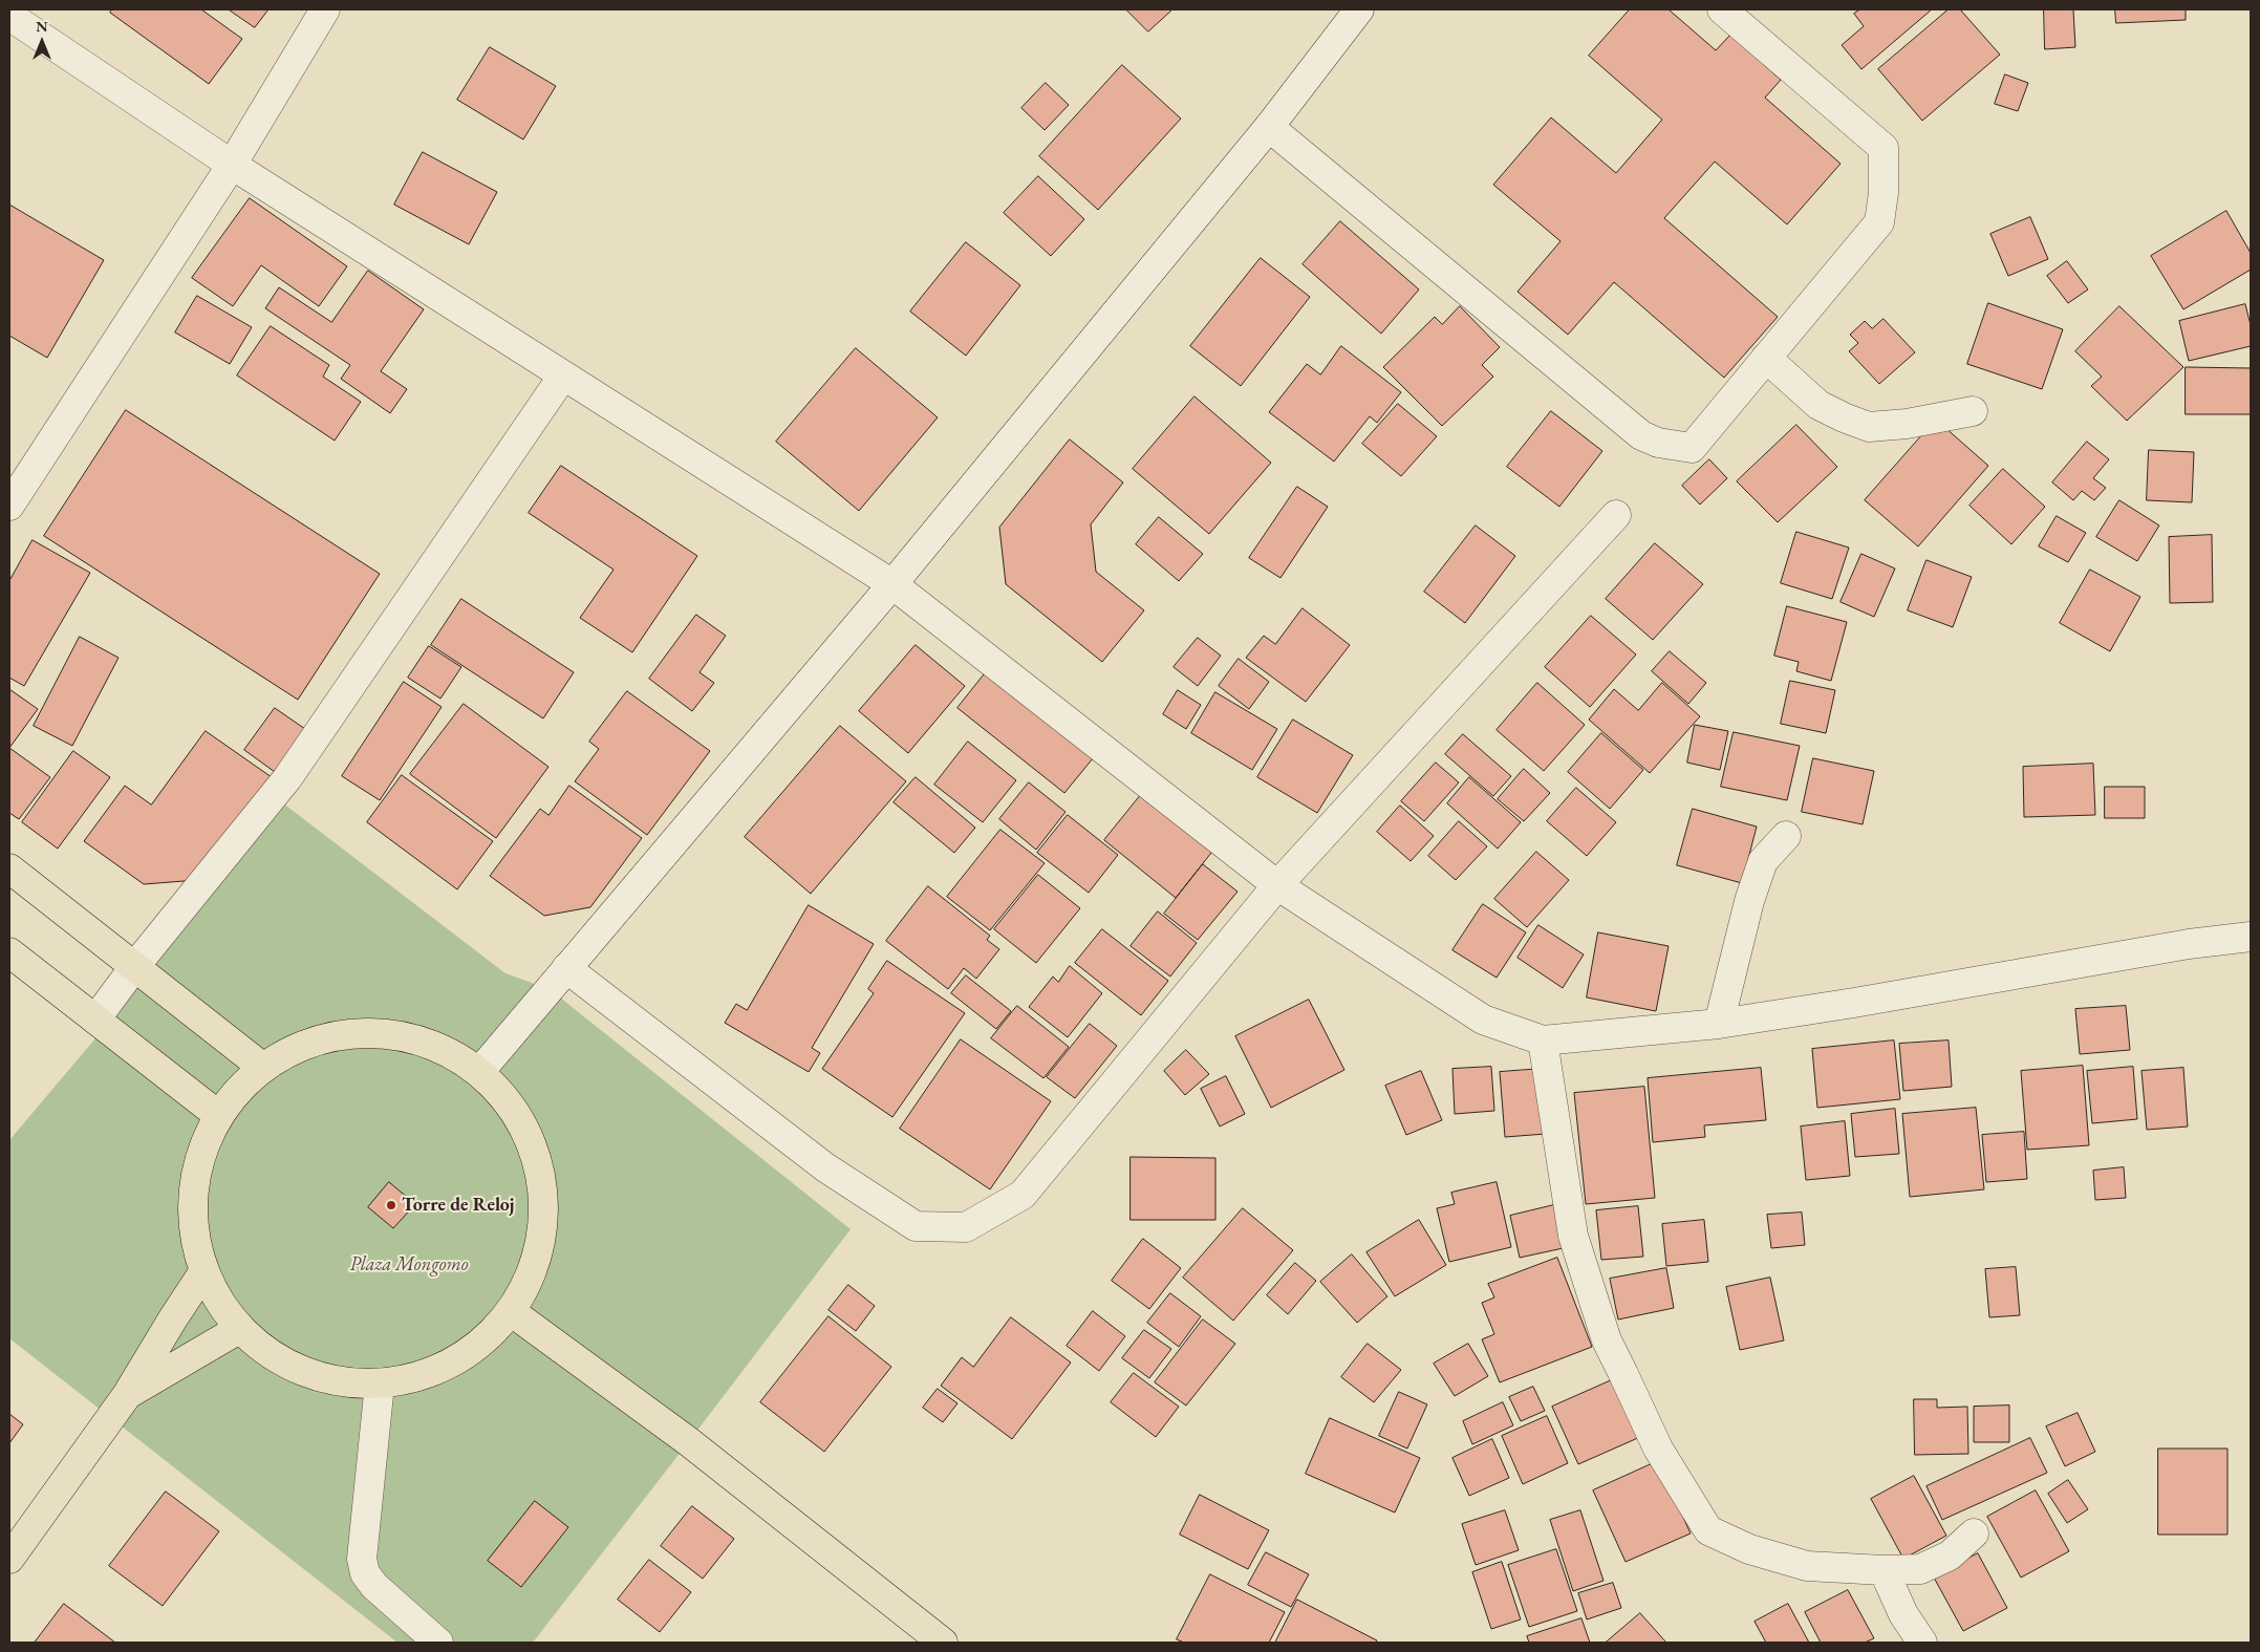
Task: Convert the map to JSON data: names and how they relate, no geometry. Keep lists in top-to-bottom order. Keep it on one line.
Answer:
{"parks":["Plaza Mongomo"],"places":["Torre de Reloj"],"north":"top"}
